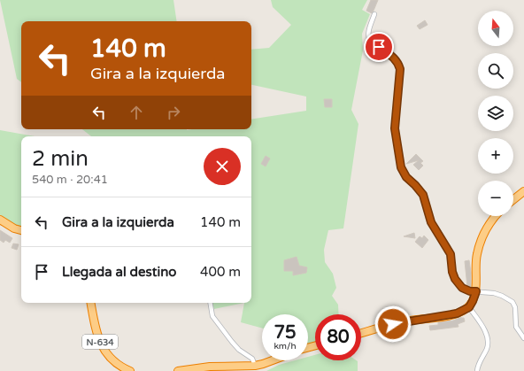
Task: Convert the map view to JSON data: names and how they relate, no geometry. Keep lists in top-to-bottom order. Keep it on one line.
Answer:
{"streets":{"highway":["N-634"]},"north":"top","page":{"map_buttons":["+","−"],"turn":["140 m","Gira a la izquierda"],"heading":["2 min","540 m · 20:41"],"list":[{"name":"Gira a la izquierda","value":"140 m"},{"name":"Llegada al destino","value":"400 m"}],"speed":"75 km/h","limit":"80"}}
